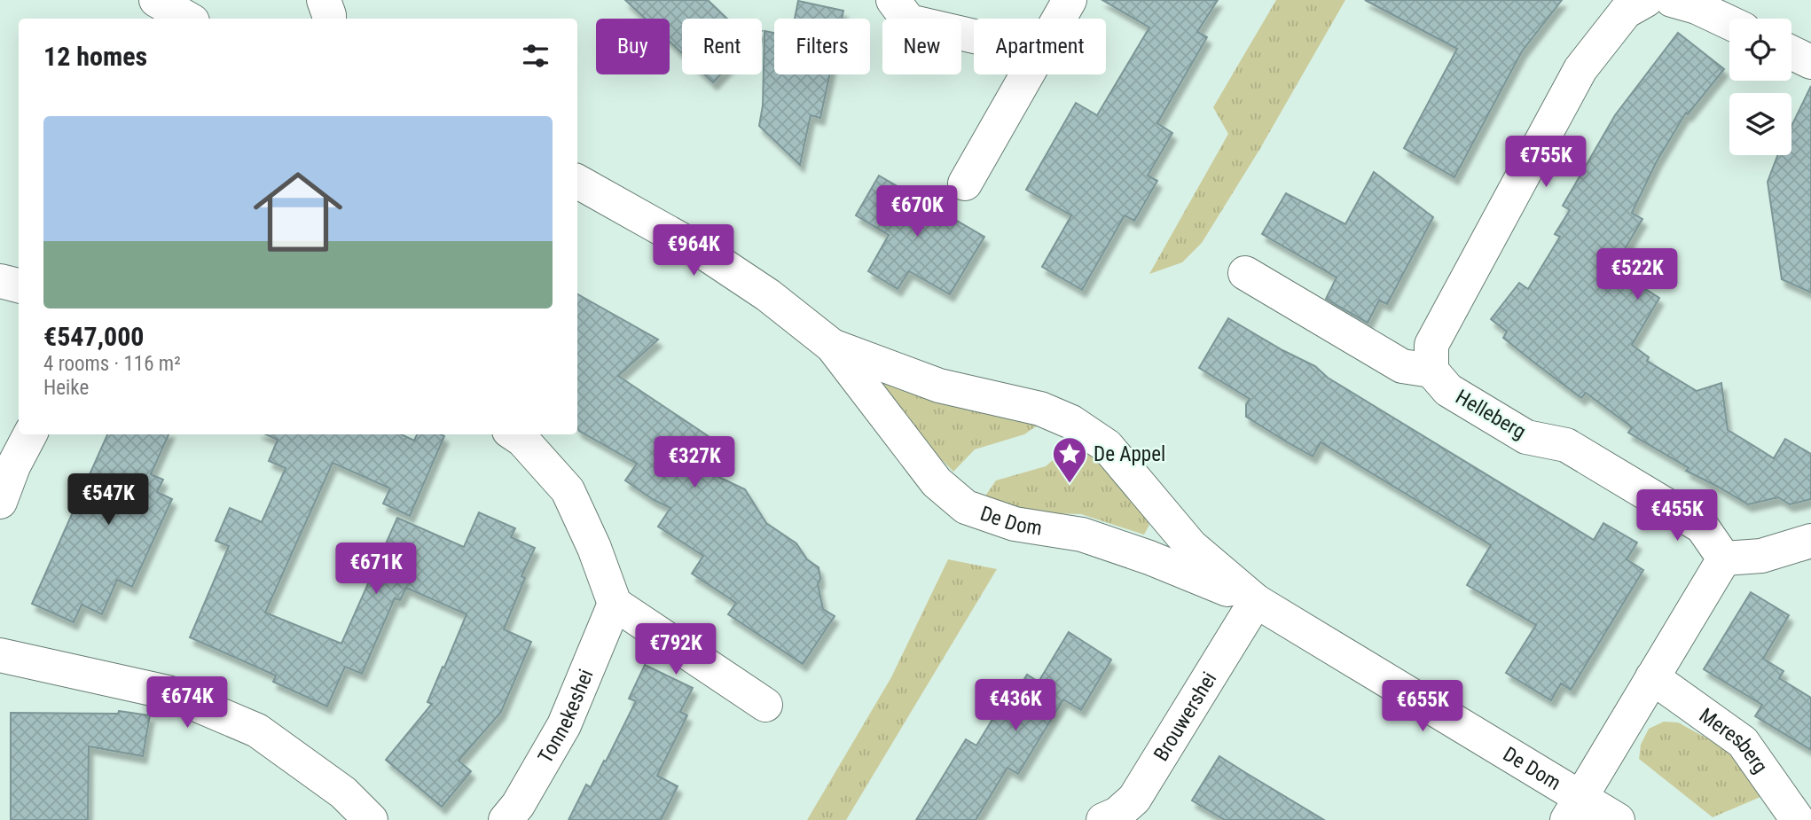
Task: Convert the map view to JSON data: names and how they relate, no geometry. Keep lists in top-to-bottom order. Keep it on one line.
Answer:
{"streets":{"street":["Helleberg","De Dom","Tonnekeshei","Brouwershei","Meresberg"]},"crossings":[["De Dom","Brouwershei"]],"places":{"place":["De Appel"]},"page":{"chip":["Buy","Rent","Filters","New","Apartment"],"heading":"12 homes","list":[{"name":"€547,000","note":"4 rooms · 116 m² · Heike"}],"price":["€755K","€670K","€964K","€522K","€327K","€547K","€455K","€671K","€792K","€674K","€436K","€655K"]}}
